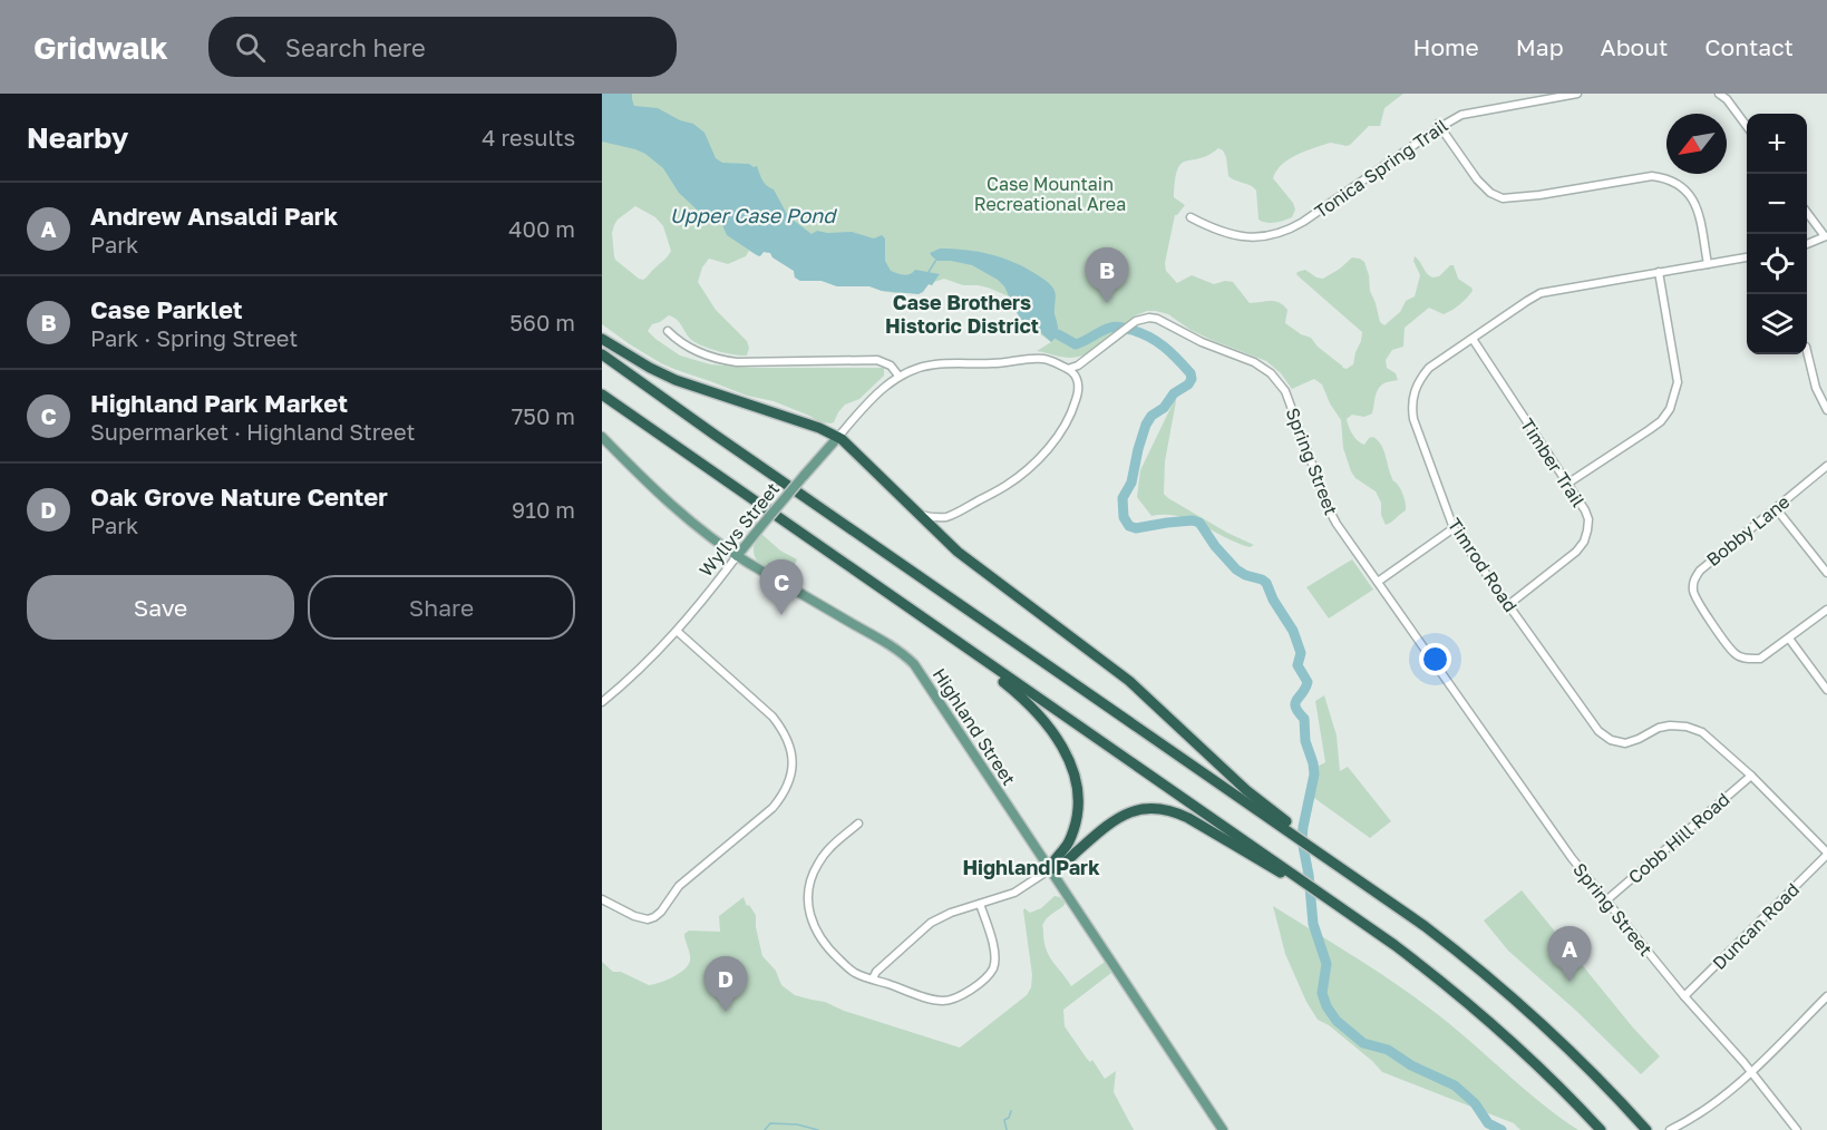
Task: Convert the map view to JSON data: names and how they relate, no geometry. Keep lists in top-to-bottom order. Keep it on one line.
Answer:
{"streets":{"main road":["Wyllys Street","Highland Street"],"street":["Tonica Spring Trail","Spring Street","Timber Trail","Bobby Lane","Timrod Road","Cobb Hill Road","Duncan Road"]},"crossings":[["Spring Street","Cobb Hill Road"],["Spring Street","Duncan Road"],["Timber Trail","Timrod Road"],["Wyllys Street","Highland Street"],["Timrod Road","Cobb Hill Road"],["Timrod Road","Duncan Road"]],"districts":["Case Brothers Historic District","Highland Park"],"water":["Upper Case Pond"],"parks":["Case Mountain Recreational Area"],"north":"bottom left","page":{"header":"Gridwalk","search":"Search here","nav":["Home","Map","About","Contact"],"heading":["Nearby","4 results"],"map_buttons":["+","−"],"list":[{"mark":"A","name":"Andrew Ansaldi Park","note":"Park","value":"400 m"},{"mark":"B","name":"Case Parklet","note":"Park · Spring Street","value":"560 m"},{"mark":"C","name":"Highland Park Market","note":"Supermarket · Highland Street","value":"750 m"},{"mark":"D","name":"Oak Grove Nature Center","note":"Park","value":"910 m"}],"pins":["B","C","A","D"],"buttons":["Save","Share"]}}
